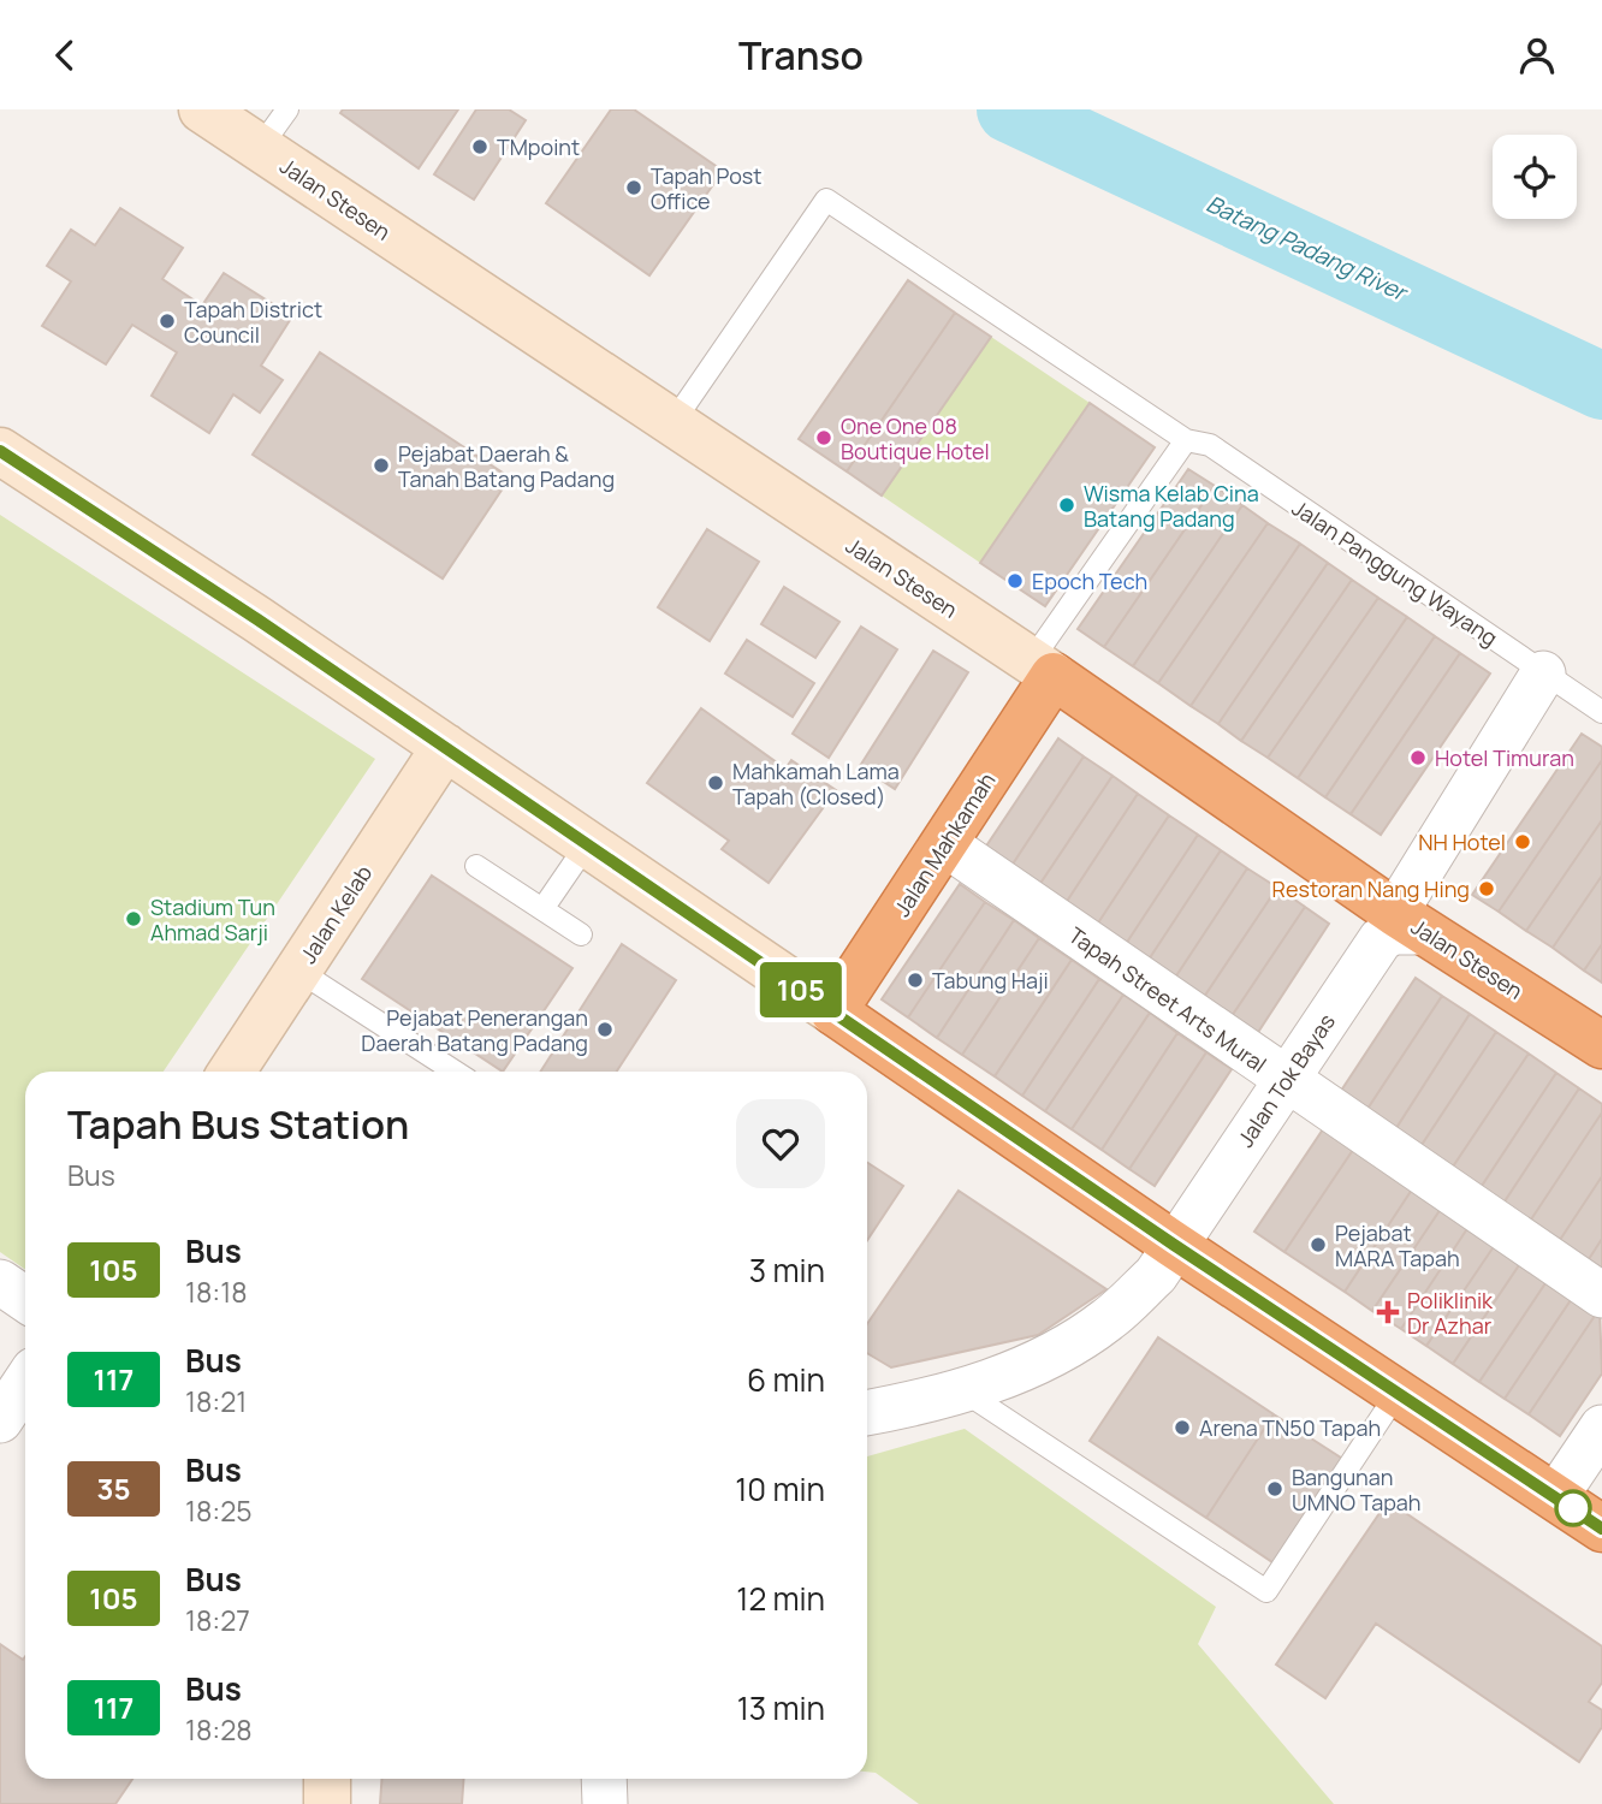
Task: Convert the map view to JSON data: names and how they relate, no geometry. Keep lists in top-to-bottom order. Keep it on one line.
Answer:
{"streets":{"highway":["Jalan Stesen","Jalan Mahkamah"],"street":["Jalan Kelab","Tapah Street Arts Mural","Jalan Tok Bayas"],"lane":["Jalan Panggung Wayang"]},"crossings":[["Jalan Stesen","Jalan Panggung Wayang"],["Jalan Stesen","Jalan Mahkamah"],["Jalan Stesen","Jalan Tok Bayas"],["Jalan Panggung Wayang","Jalan Tok Bayas"],["Jalan Mahkamah","Tapah Street Arts Mural"],["Tapah Street Arts Mural","Jalan Tok Bayas"]],"water":["Batang Padang River"],"places":{"other":["TMpoint","Tapah Post Office","Tapah District Council","One One 08 Boutique Hotel","Pejabat Daerah & Tanah Batang Padang","Wisma Kelab Cina Batang Padang","Epoch Tech","Hotel Timuran","Mahkamah Lama Tapah (Closed)","NH Hotel","Restoran Nang Hing","Stadium Tun Ahmad Sarji","Tabung Haji","Pejabat Penerangan Daerah Batang Padang","Pejabat MARA Tapah","Arena TN50 Tapah","Bangunan UMNO Tapah"],"health":["Poliklinik Dr Azhar"]},"lines":["bus line 105"],"page":{"header":"Transo","on_map":"105","heading":["Tapah Bus Station","Bus"],"list":[{"mark":"105","name":"Bus","note":"18:18","value":"3 min"},{"mark":"117","name":"Bus","note":"18:21","value":"6 min"},{"mark":"35","name":"Bus","note":"18:25","value":"10 min"},{"mark":"105","name":"Bus","note":"18:27","value":"12 min"},{"mark":"117","name":"Bus","note":"18:28","value":"13 min"}]}}
